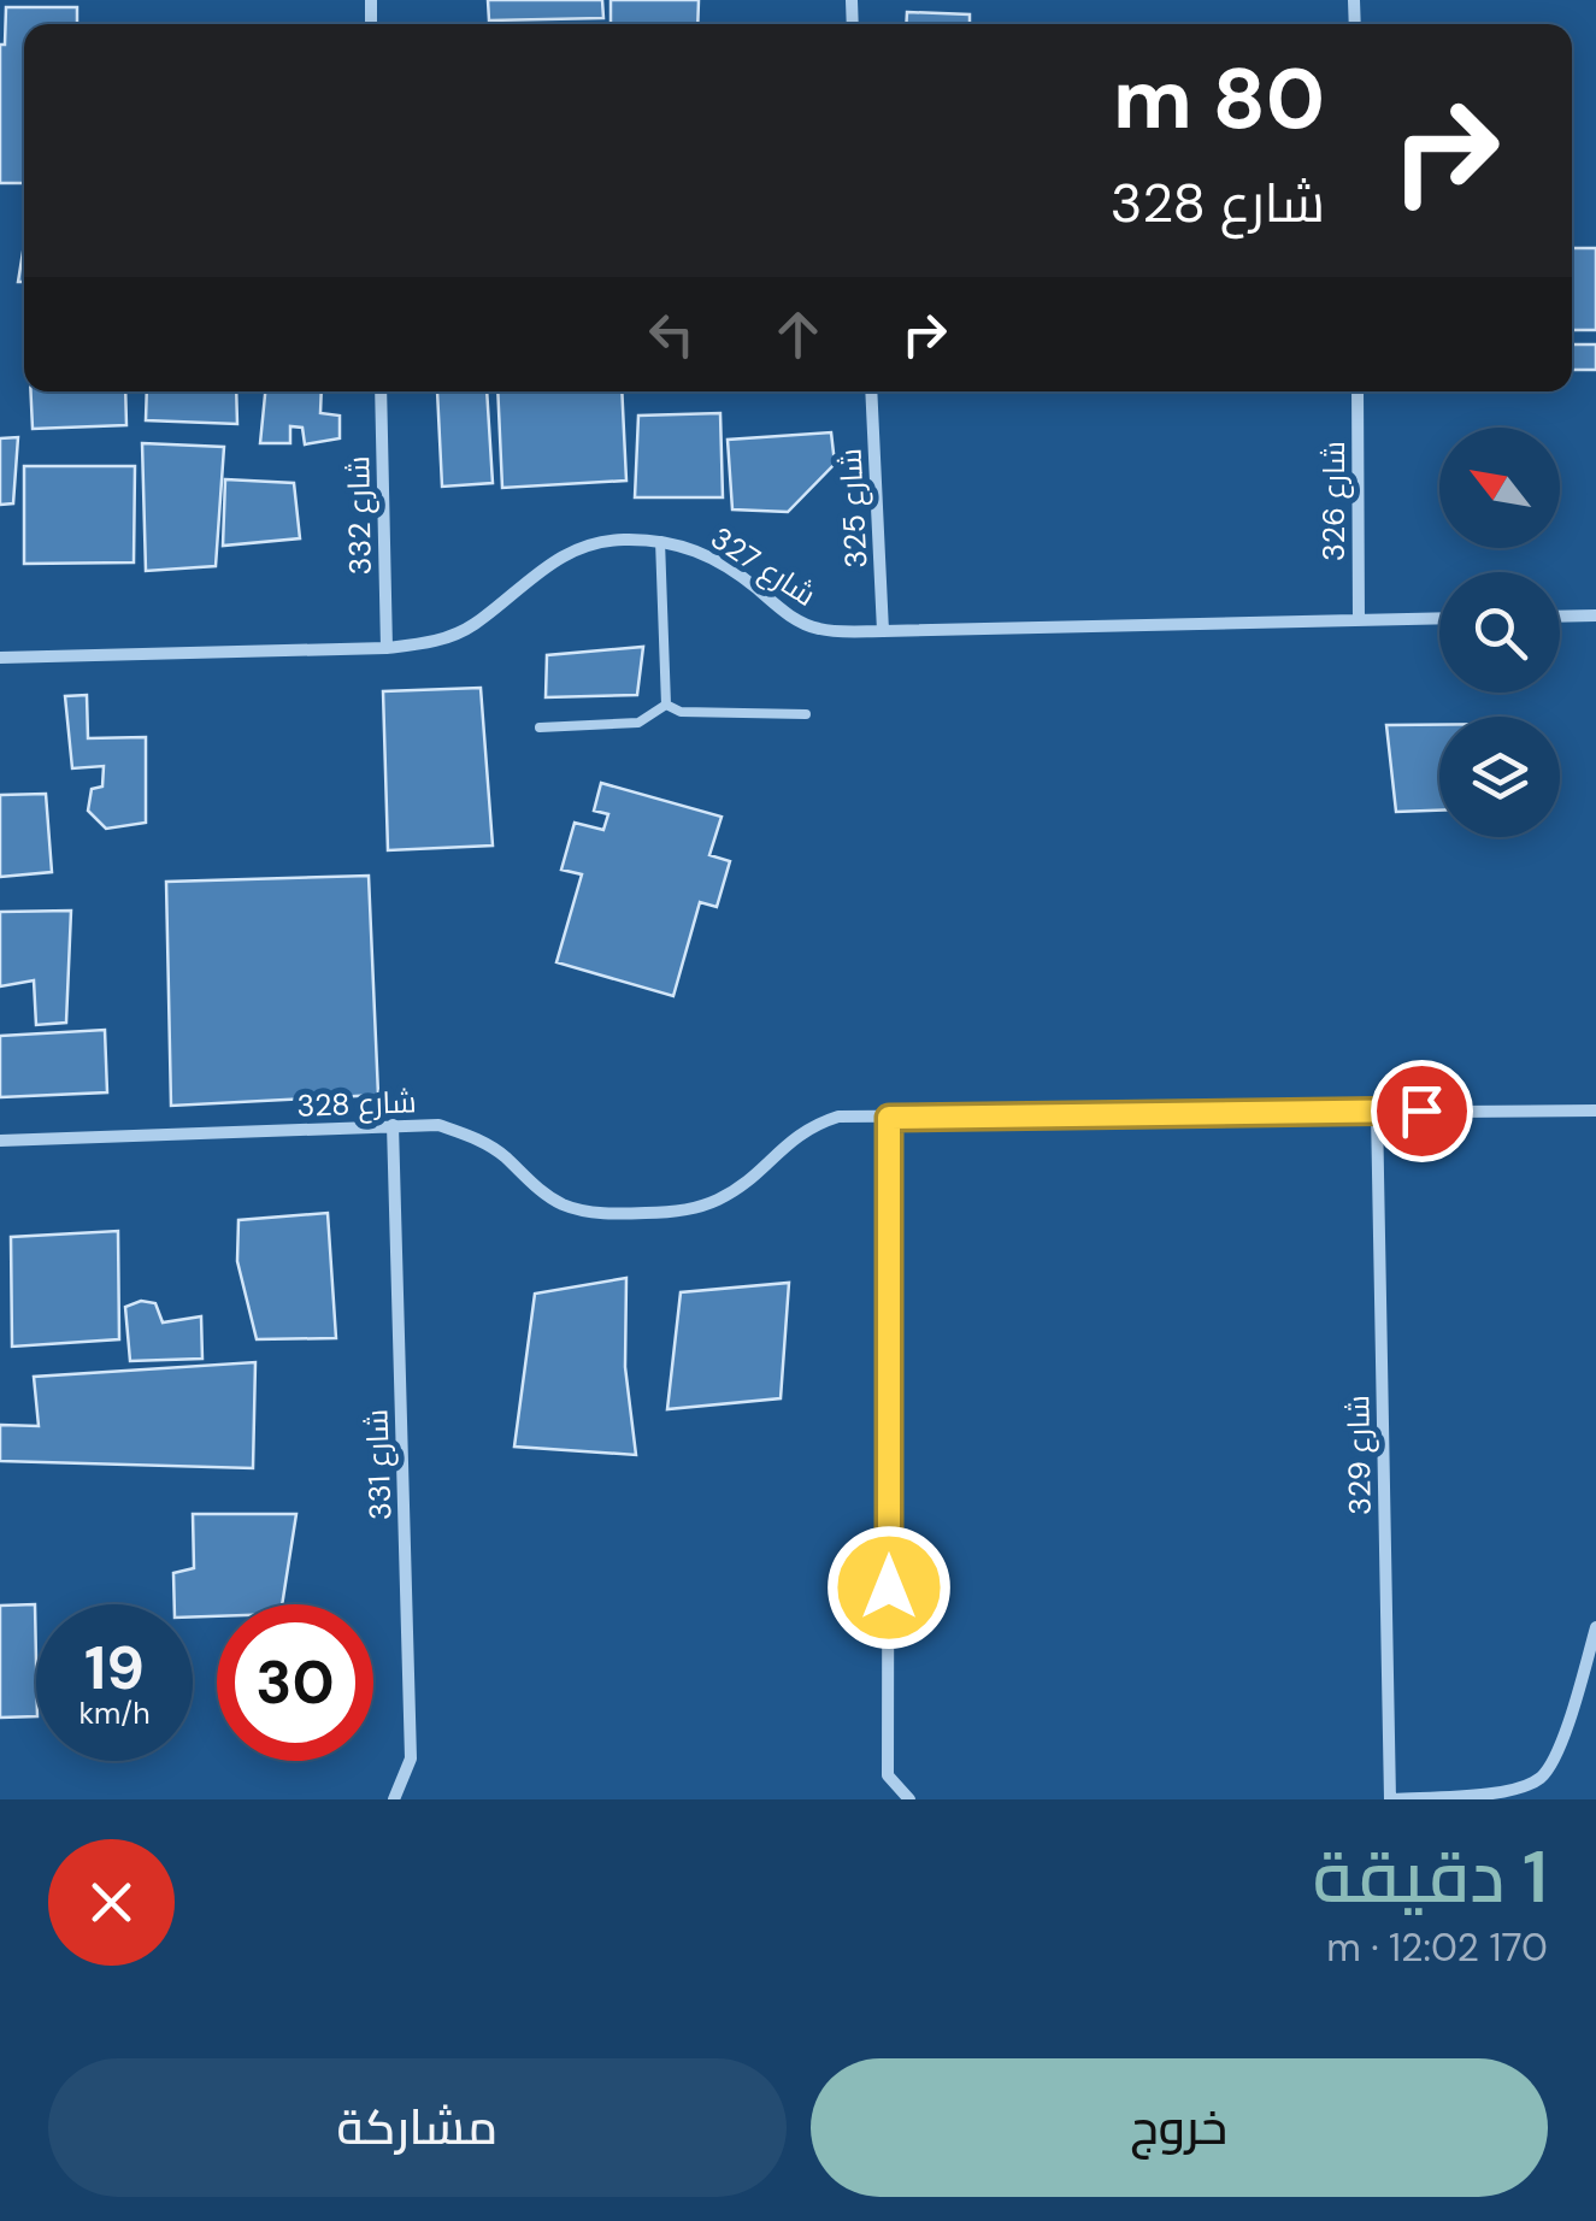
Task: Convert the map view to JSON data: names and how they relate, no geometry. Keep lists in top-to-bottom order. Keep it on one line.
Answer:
{"streets":{"street":["شارع 326","شارع 325","شارع 332","شارع 327","شارع 328","شارع 329","شارع 331"]},"crossings":[["شارع 326","شارع 327"],["شارع 325","شارع 327"],["شارع 332","شارع 327"],["شارع 328","شارع 329"],["شارع 328","شارع 331"]],"north":"top left","page":{"turn":["80 m","شارع 328"],"speed":"19 km/h","limit":"30","heading":["1 دقيقة","170 m · 12:02"],"buttons":["خروج","مشاركة"]}}
